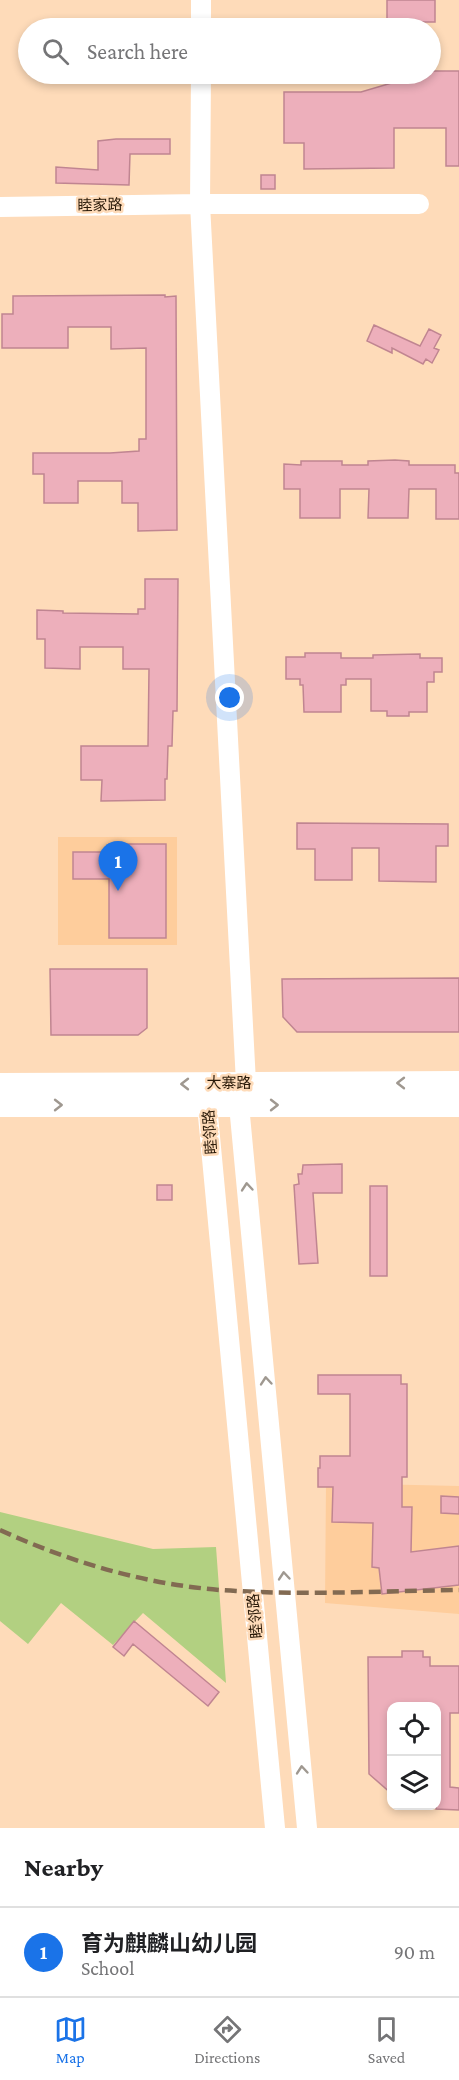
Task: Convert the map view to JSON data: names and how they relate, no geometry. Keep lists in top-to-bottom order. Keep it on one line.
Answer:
{"streets":{"main road":["大寨路"],"street":["睦家路","睦邻路"]},"crossings":[["睦家路","睦邻路"],["大寨路","睦邻路"]],"page":{"search":"Search here","pins":"1","heading":"Nearby","list":[{"mark":"1","name":"育为麒麟山幼儿园","note":"School","value":"90 m"}],"nav":["Map","Directions","Saved"]}}
